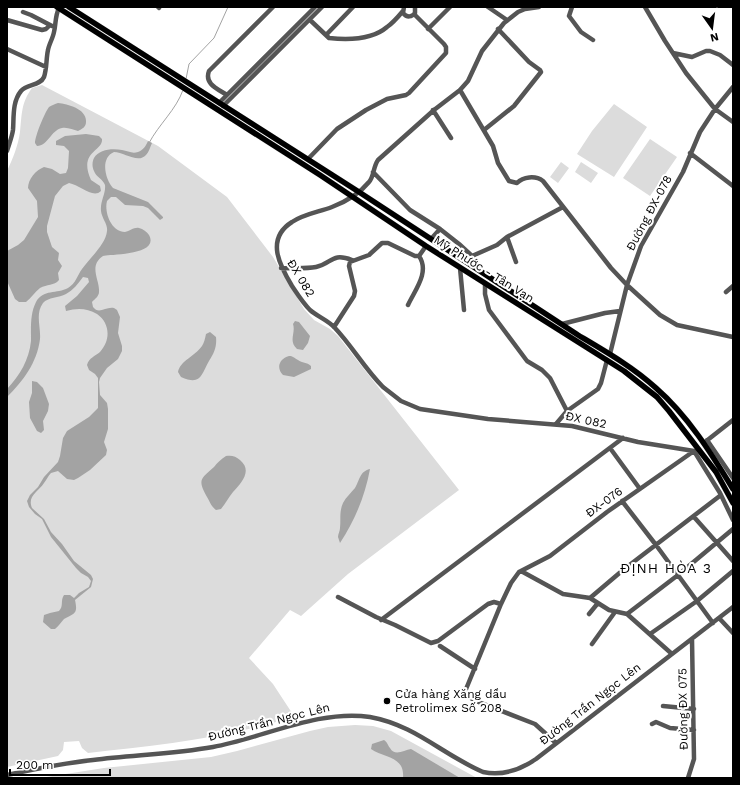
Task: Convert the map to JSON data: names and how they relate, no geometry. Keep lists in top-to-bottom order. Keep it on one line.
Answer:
{"streets":{"main road":["Mỹ Phước - Tân Vạn"],"street":["Đường ĐX-078","ĐX 082","ĐX-076","Đường Trần Ngọc Lên","Đường ĐX 075"]},"crossings":[["Đường ĐX-078","Mỹ Phước - Tân Vạn"],["Mỹ Phước - Tân Vạn","ĐX 082"],["Mỹ Phước - Tân Vạn","ĐX-076"],["ĐX 082","ĐX-076"],["Đường Trần Ngọc Lên","Đường ĐX 075"]],"districts":["ĐỊNH HÒA 3"],"places":["Cửa hàng Xăng dầu Petrolimex Số 208"],"scale_bar":"200 m","north":"bottom"}
